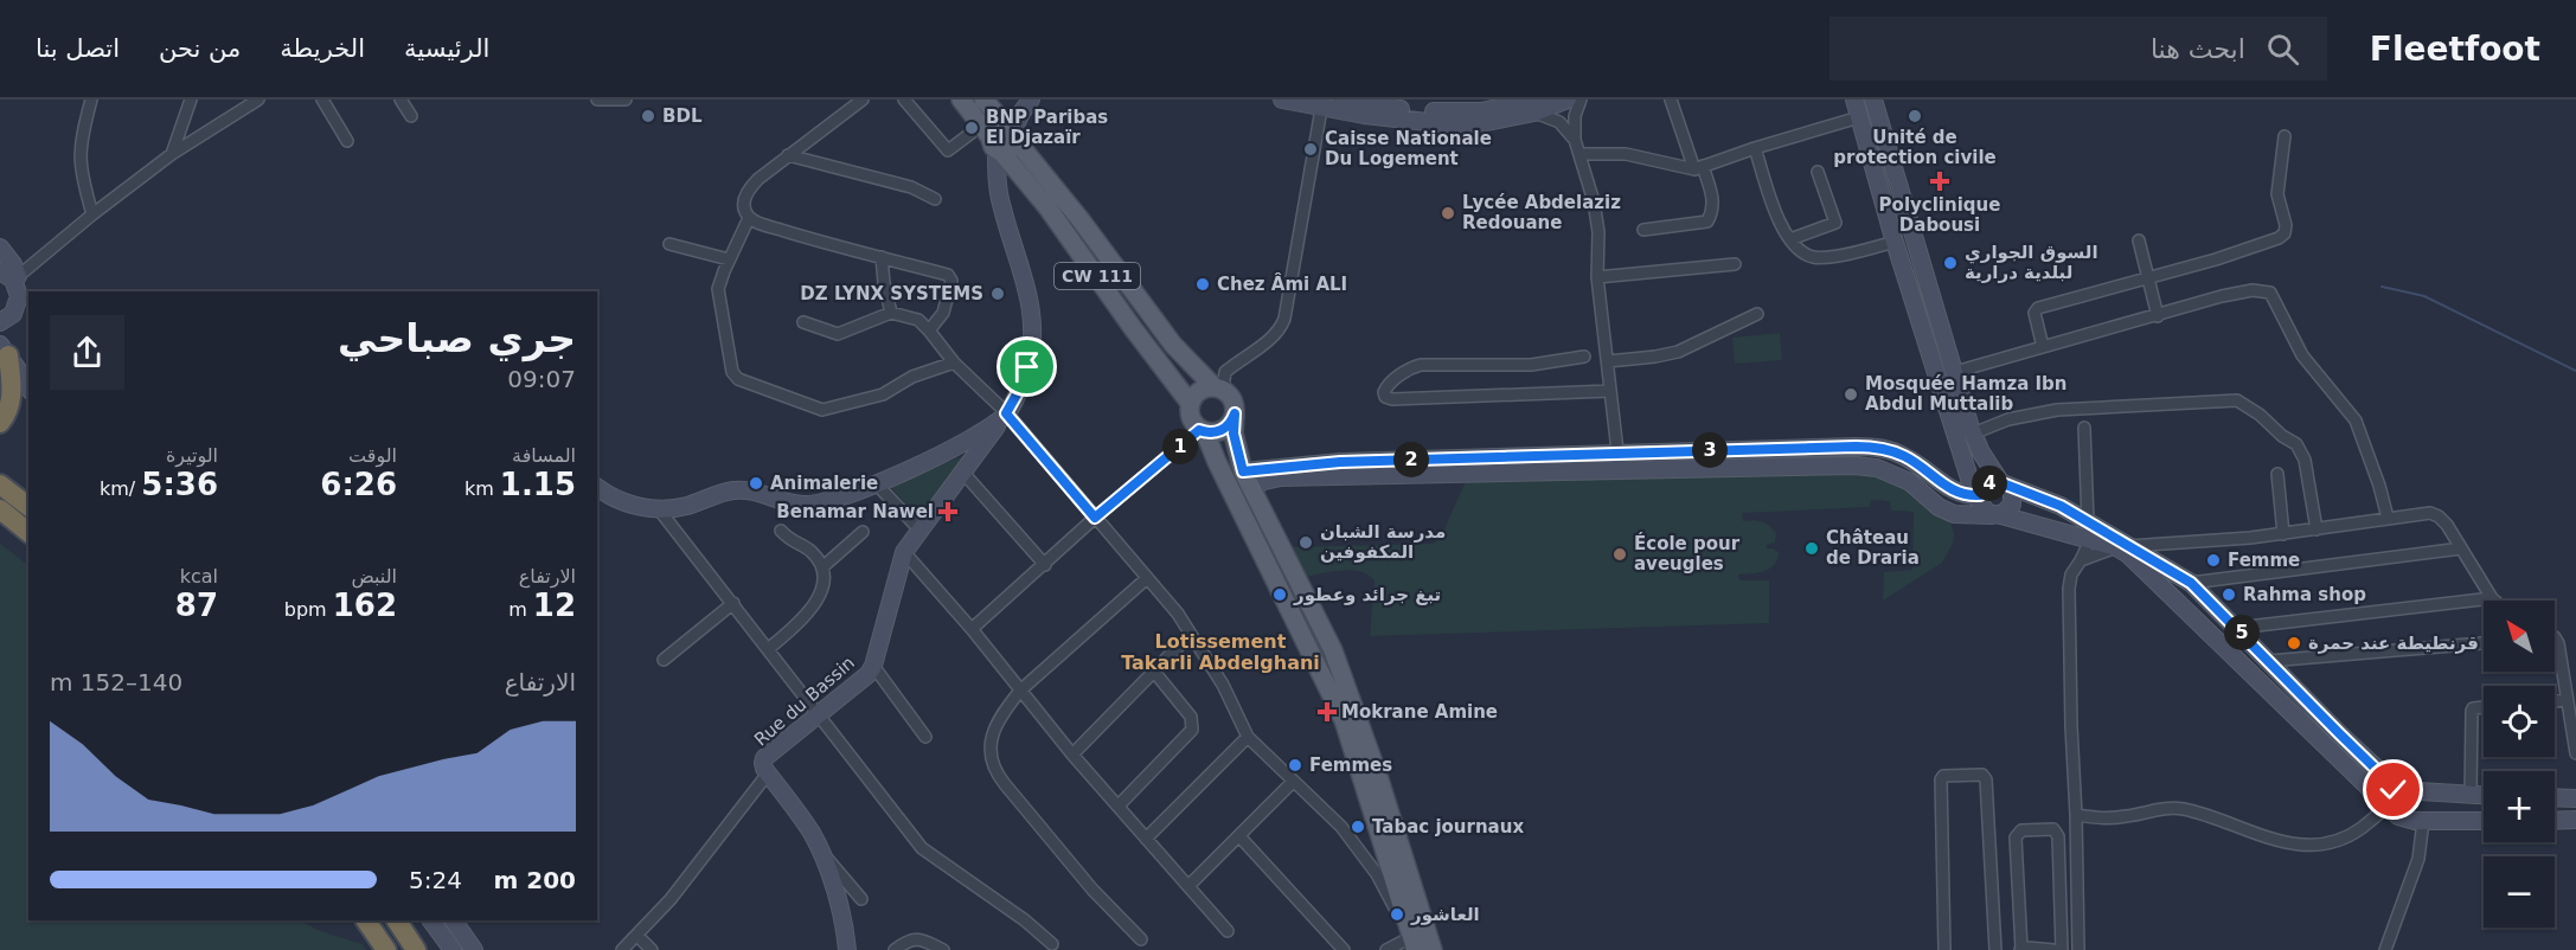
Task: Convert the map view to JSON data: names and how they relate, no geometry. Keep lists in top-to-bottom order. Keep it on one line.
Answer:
{"streets":{"main road":["CW 111"],"street":["Rue du Bassin"]},"crossings":[["CW 111","Rue du Bassin"]],"districts":["Lotissement Takarli Abdelghani"],"places":{"other":["BDL","Unité de protection civile","BNP Paribas El Djazaïr","Caisse Nationale Du Logement","Lycée Abdelaziz Redouane","السوق الجواري لبلدية درارية","Chez Âmi ALI","DZ LYNX SYSTEMS","Mosquée Hamza Ibn Abdul Muttalib","Animalerie","مدرسة الشبان المكفوفين","Château de Draria","École pour aveugles","Femme","تبغ جرائد وعطور","Rahma shop","قرنطيطة عند حمرة","Femmes","Tabac journaux","العاشور"],"health":["Polyclinique Dabousi","Benamar Nawel","Mokrane Amine"]},"north":"top left","page":{"header":"Fleetfoot","search":"ابحث هنا","nav":["الرئيسية","الخريطة","من نحن","اتصل بنا"],"heading":["جري صباحي","09:07"],"stats":[["المسافة","1.15 km"],["الوقت","6:26"],["الوتيرة","5:36 /km"],["الارتفاع","12 m"],["النبض","162 bpm"],["kcal","87"]],"pins":["1","3","2","4","5"],"map_buttons":["+","−"],"chart":["الارتفاع","140–152 m"],"list":[{"name":"200 m","note":"5:24"}]}}
